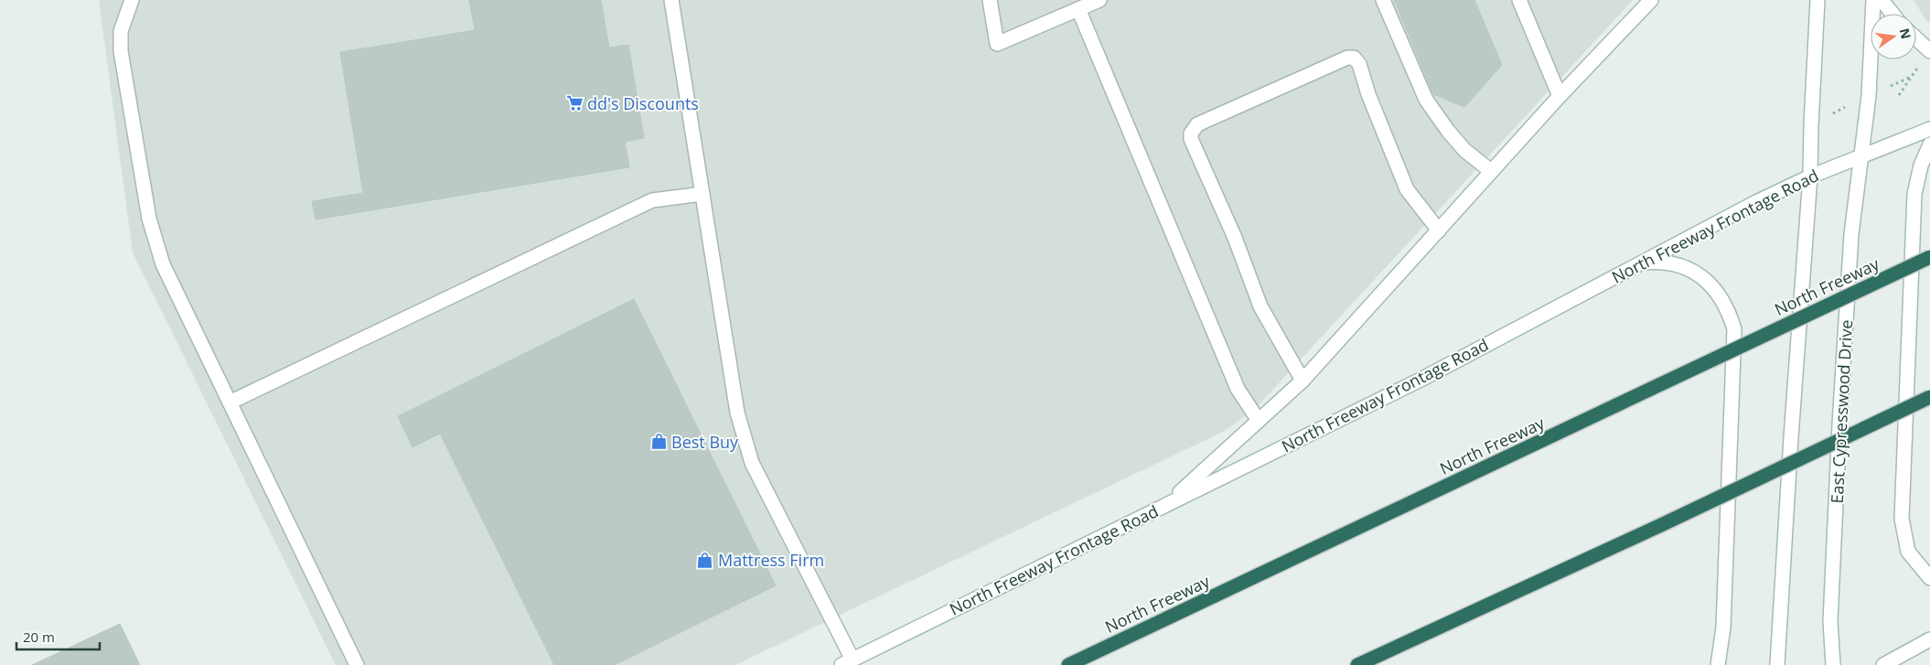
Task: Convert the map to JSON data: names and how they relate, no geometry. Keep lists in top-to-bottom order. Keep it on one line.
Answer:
{"streets":{"highway":["North Freeway"],"main road":["North Freeway Frontage Road","East Cypresswood Drive"]},"crossings":[["North Freeway Frontage Road","East Cypresswood Drive"]],"places":{"supermarket":["dd's Discounts"],"shop":["Best Buy","Mattress Firm"]},"scale_bar":"20 m","north":"right"}
